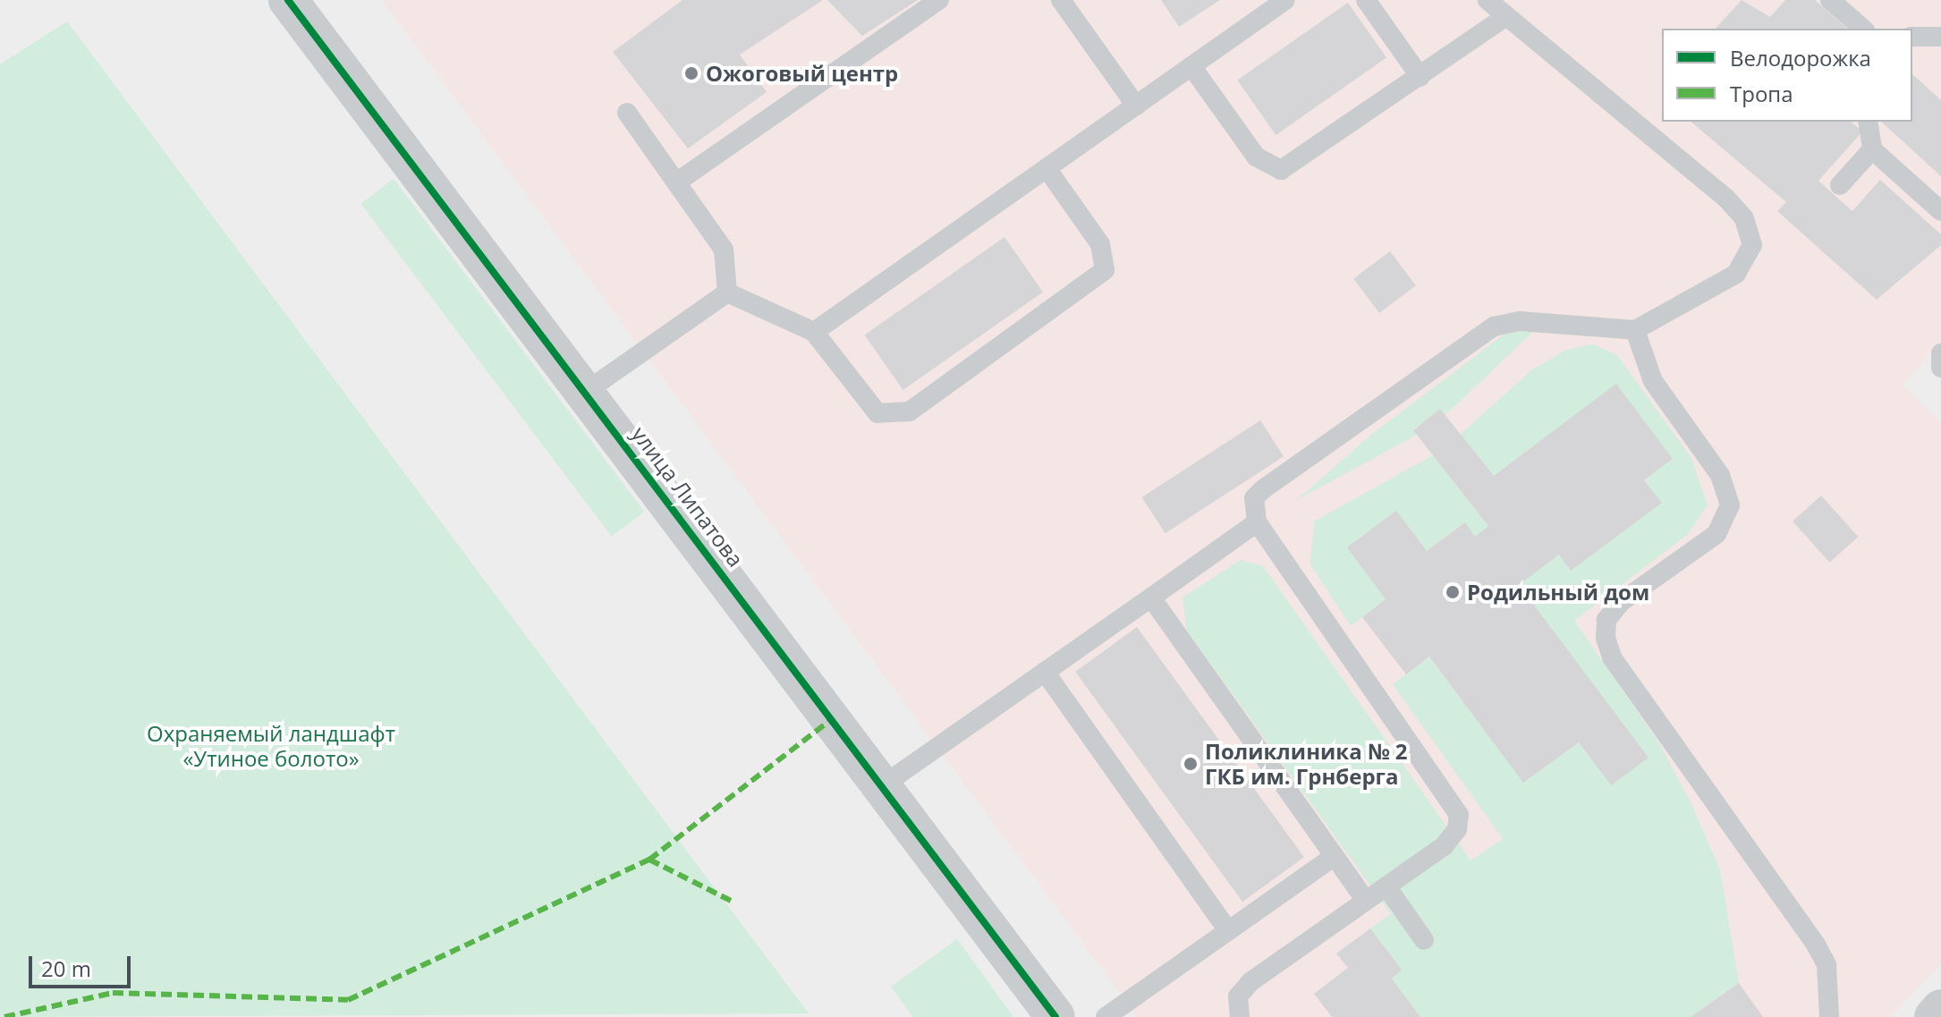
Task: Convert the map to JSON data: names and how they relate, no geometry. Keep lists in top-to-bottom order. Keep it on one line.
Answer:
{"streets":{"street":["улица Липатова"]},"parks":["Охраняемый ландшафт «Утиное болото»"],"places":["Ожоговый центр","Родильный дом","Поликлиника № 2 ГКБ им. Грнберга"],"legend":["Велодорожка","Тропа"],"scale_bar":"20 m"}
